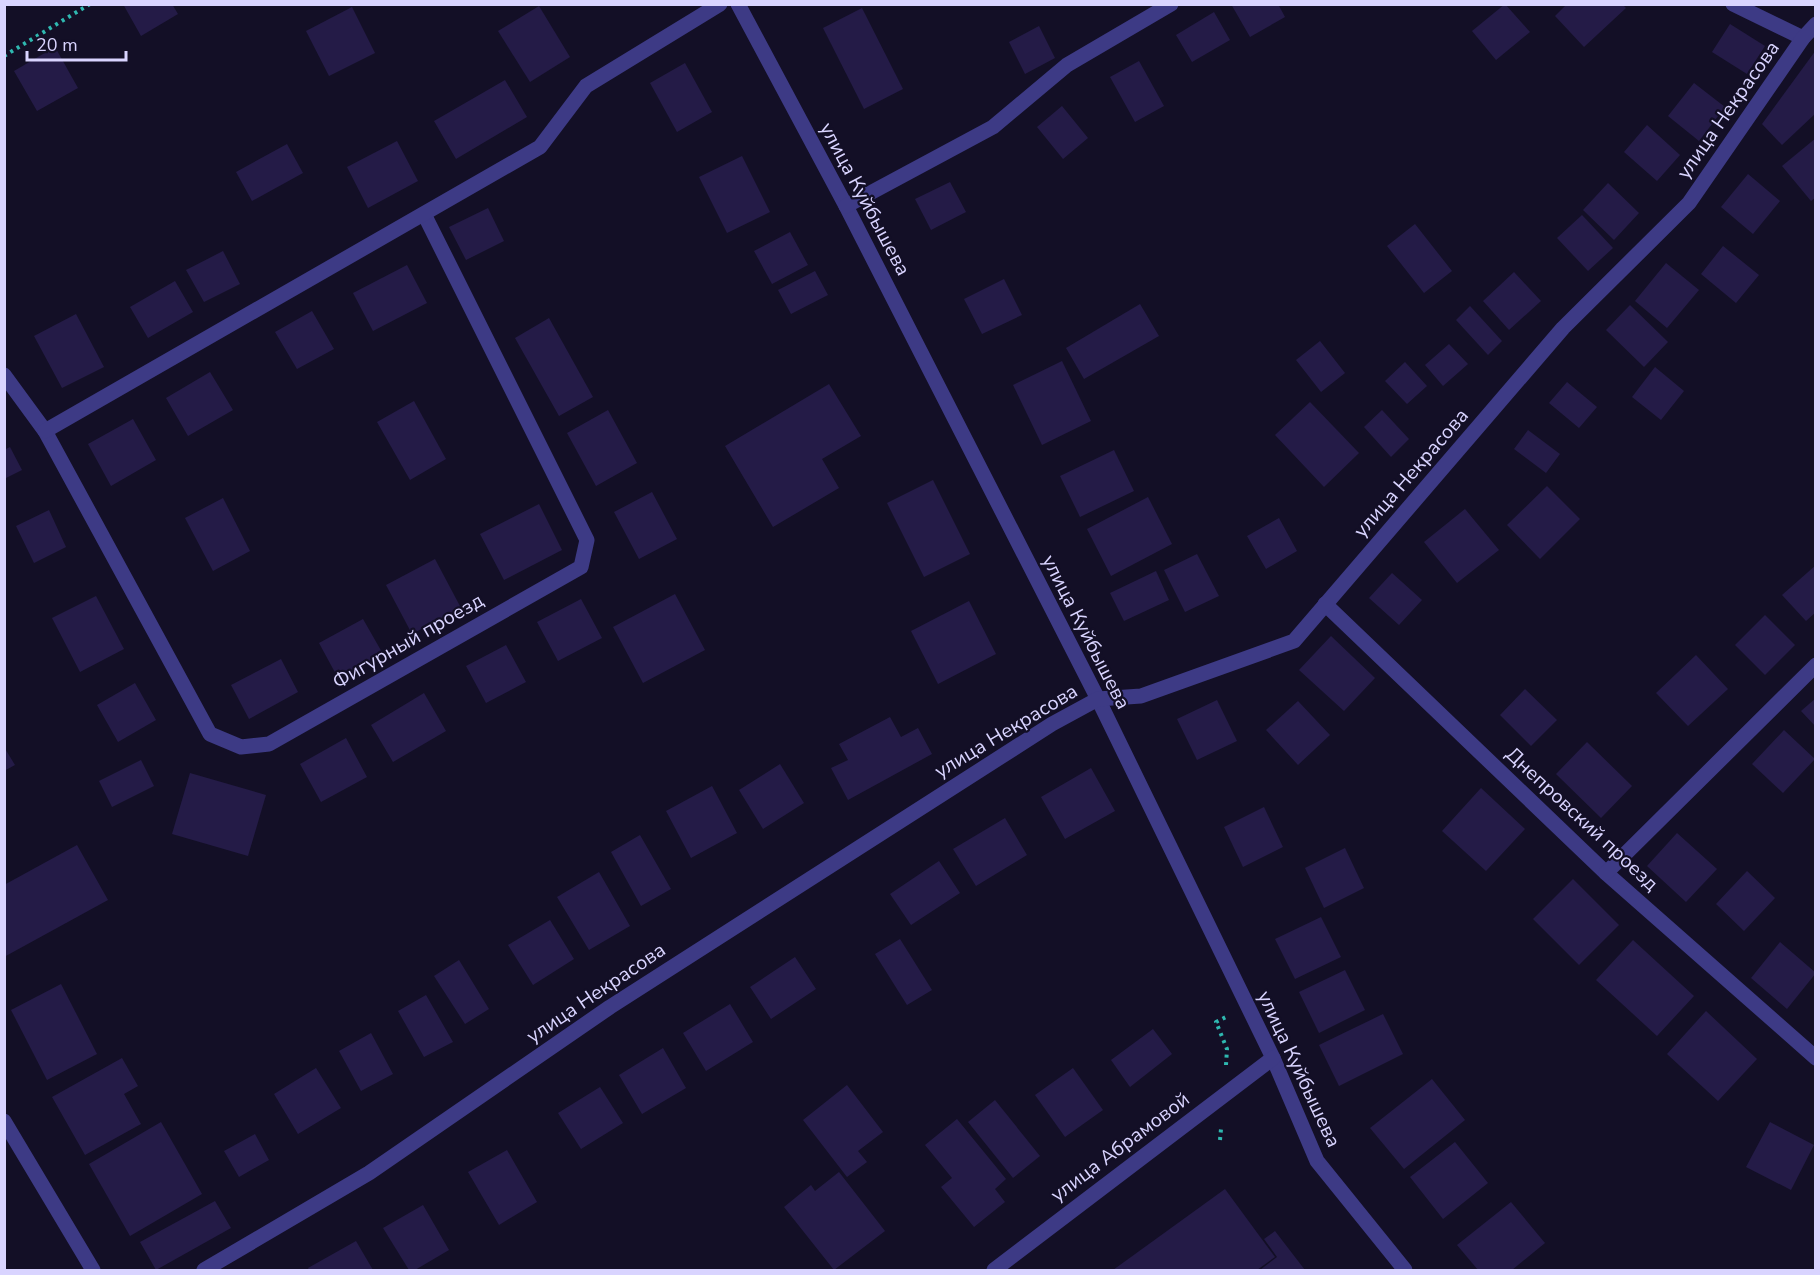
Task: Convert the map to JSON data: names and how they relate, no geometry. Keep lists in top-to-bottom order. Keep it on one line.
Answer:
{"streets":{"street":["улица Некрасова","улица Куйбышева","Фигурный проезд","Днепровский проезд","улица Абрамовой"]},"crossings":[["улица Некрасова","улица Куйбышева"],["улица Некрасова","Днепровский проезд"],["улица Куйбышева","улица Абрамовой"]],"scale_bar":"20 m"}
